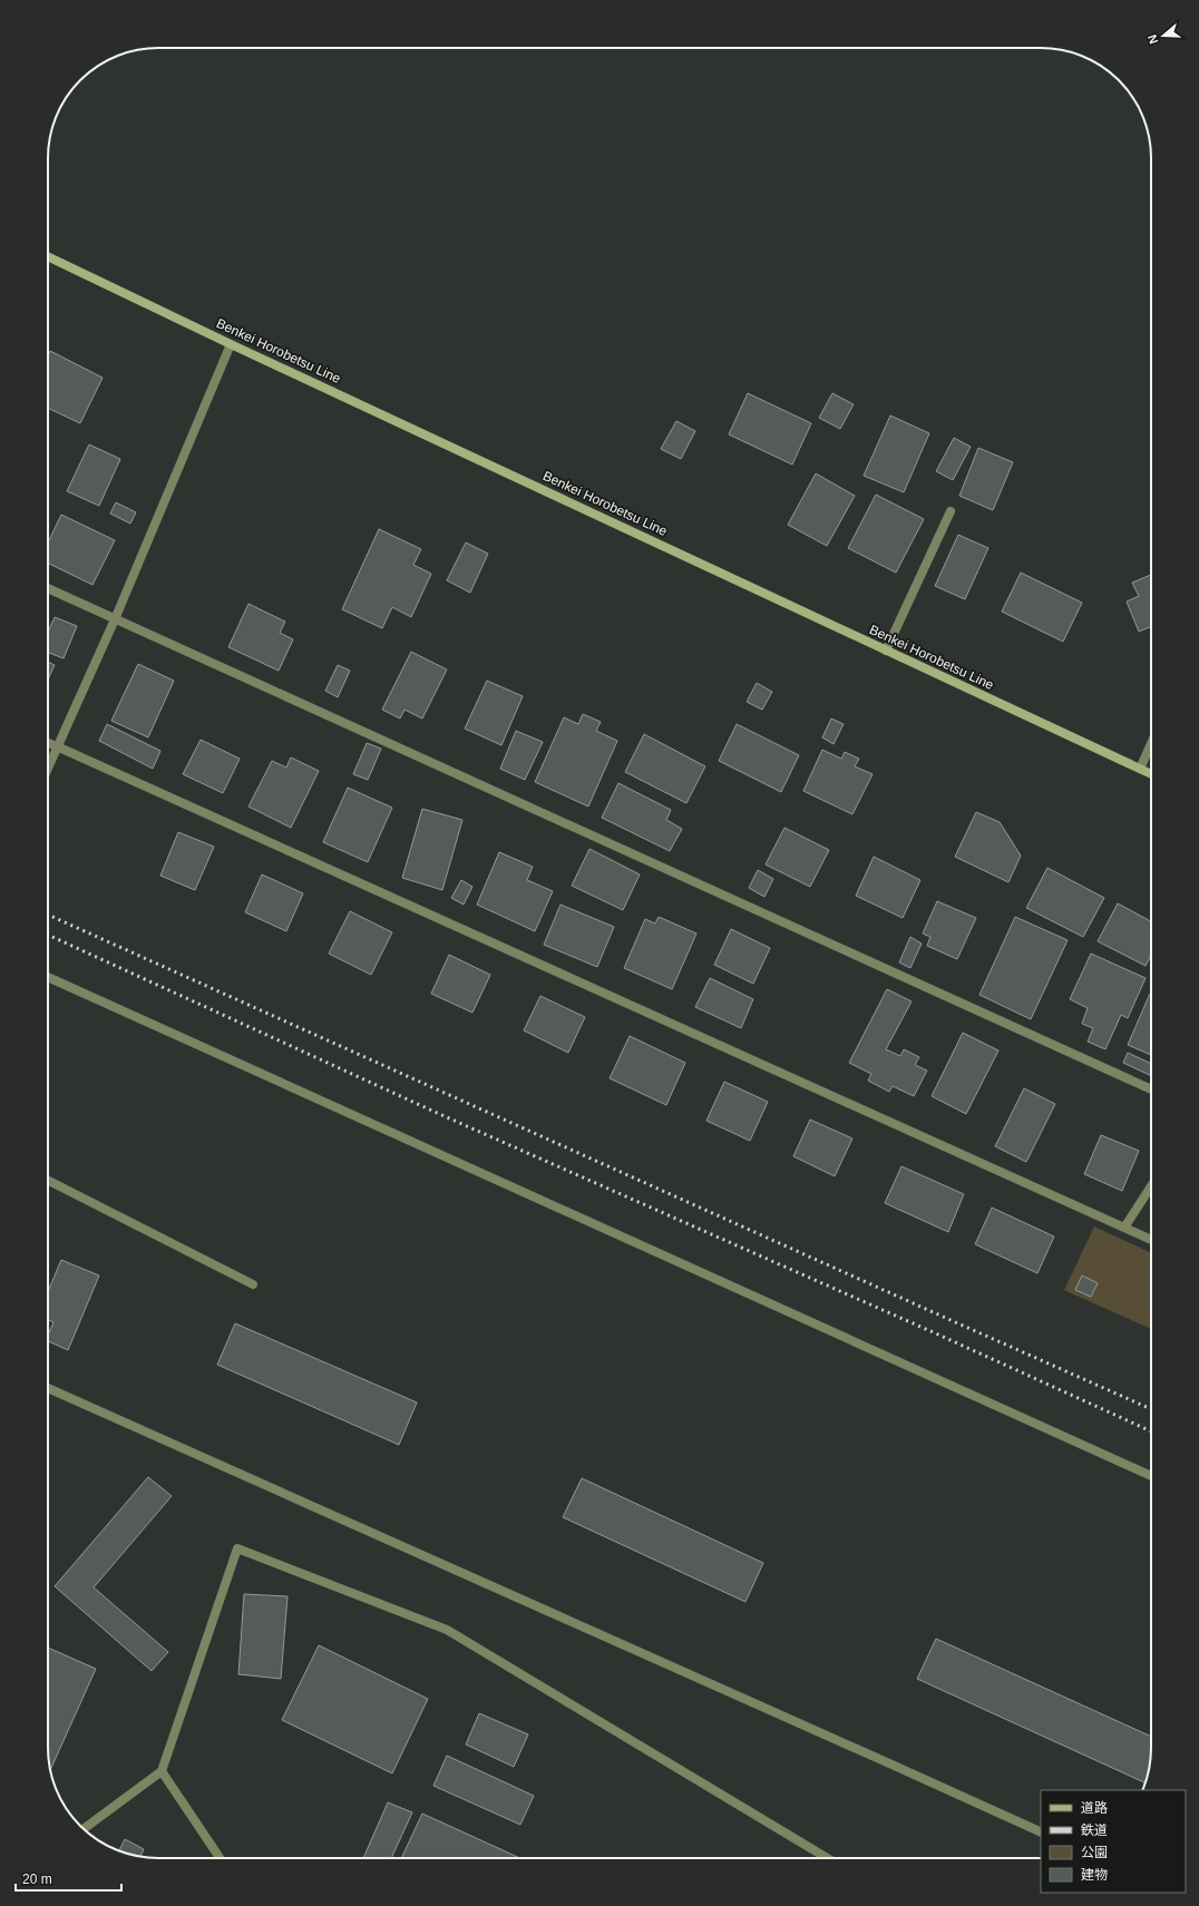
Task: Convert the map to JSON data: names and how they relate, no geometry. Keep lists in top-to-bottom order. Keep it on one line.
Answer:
{"streets":{"main road":["Benkei Horobetsu Line"]},"legend":["道路","鉄道","公園","建物"],"scale_bar":"20 m","north":"left"}
